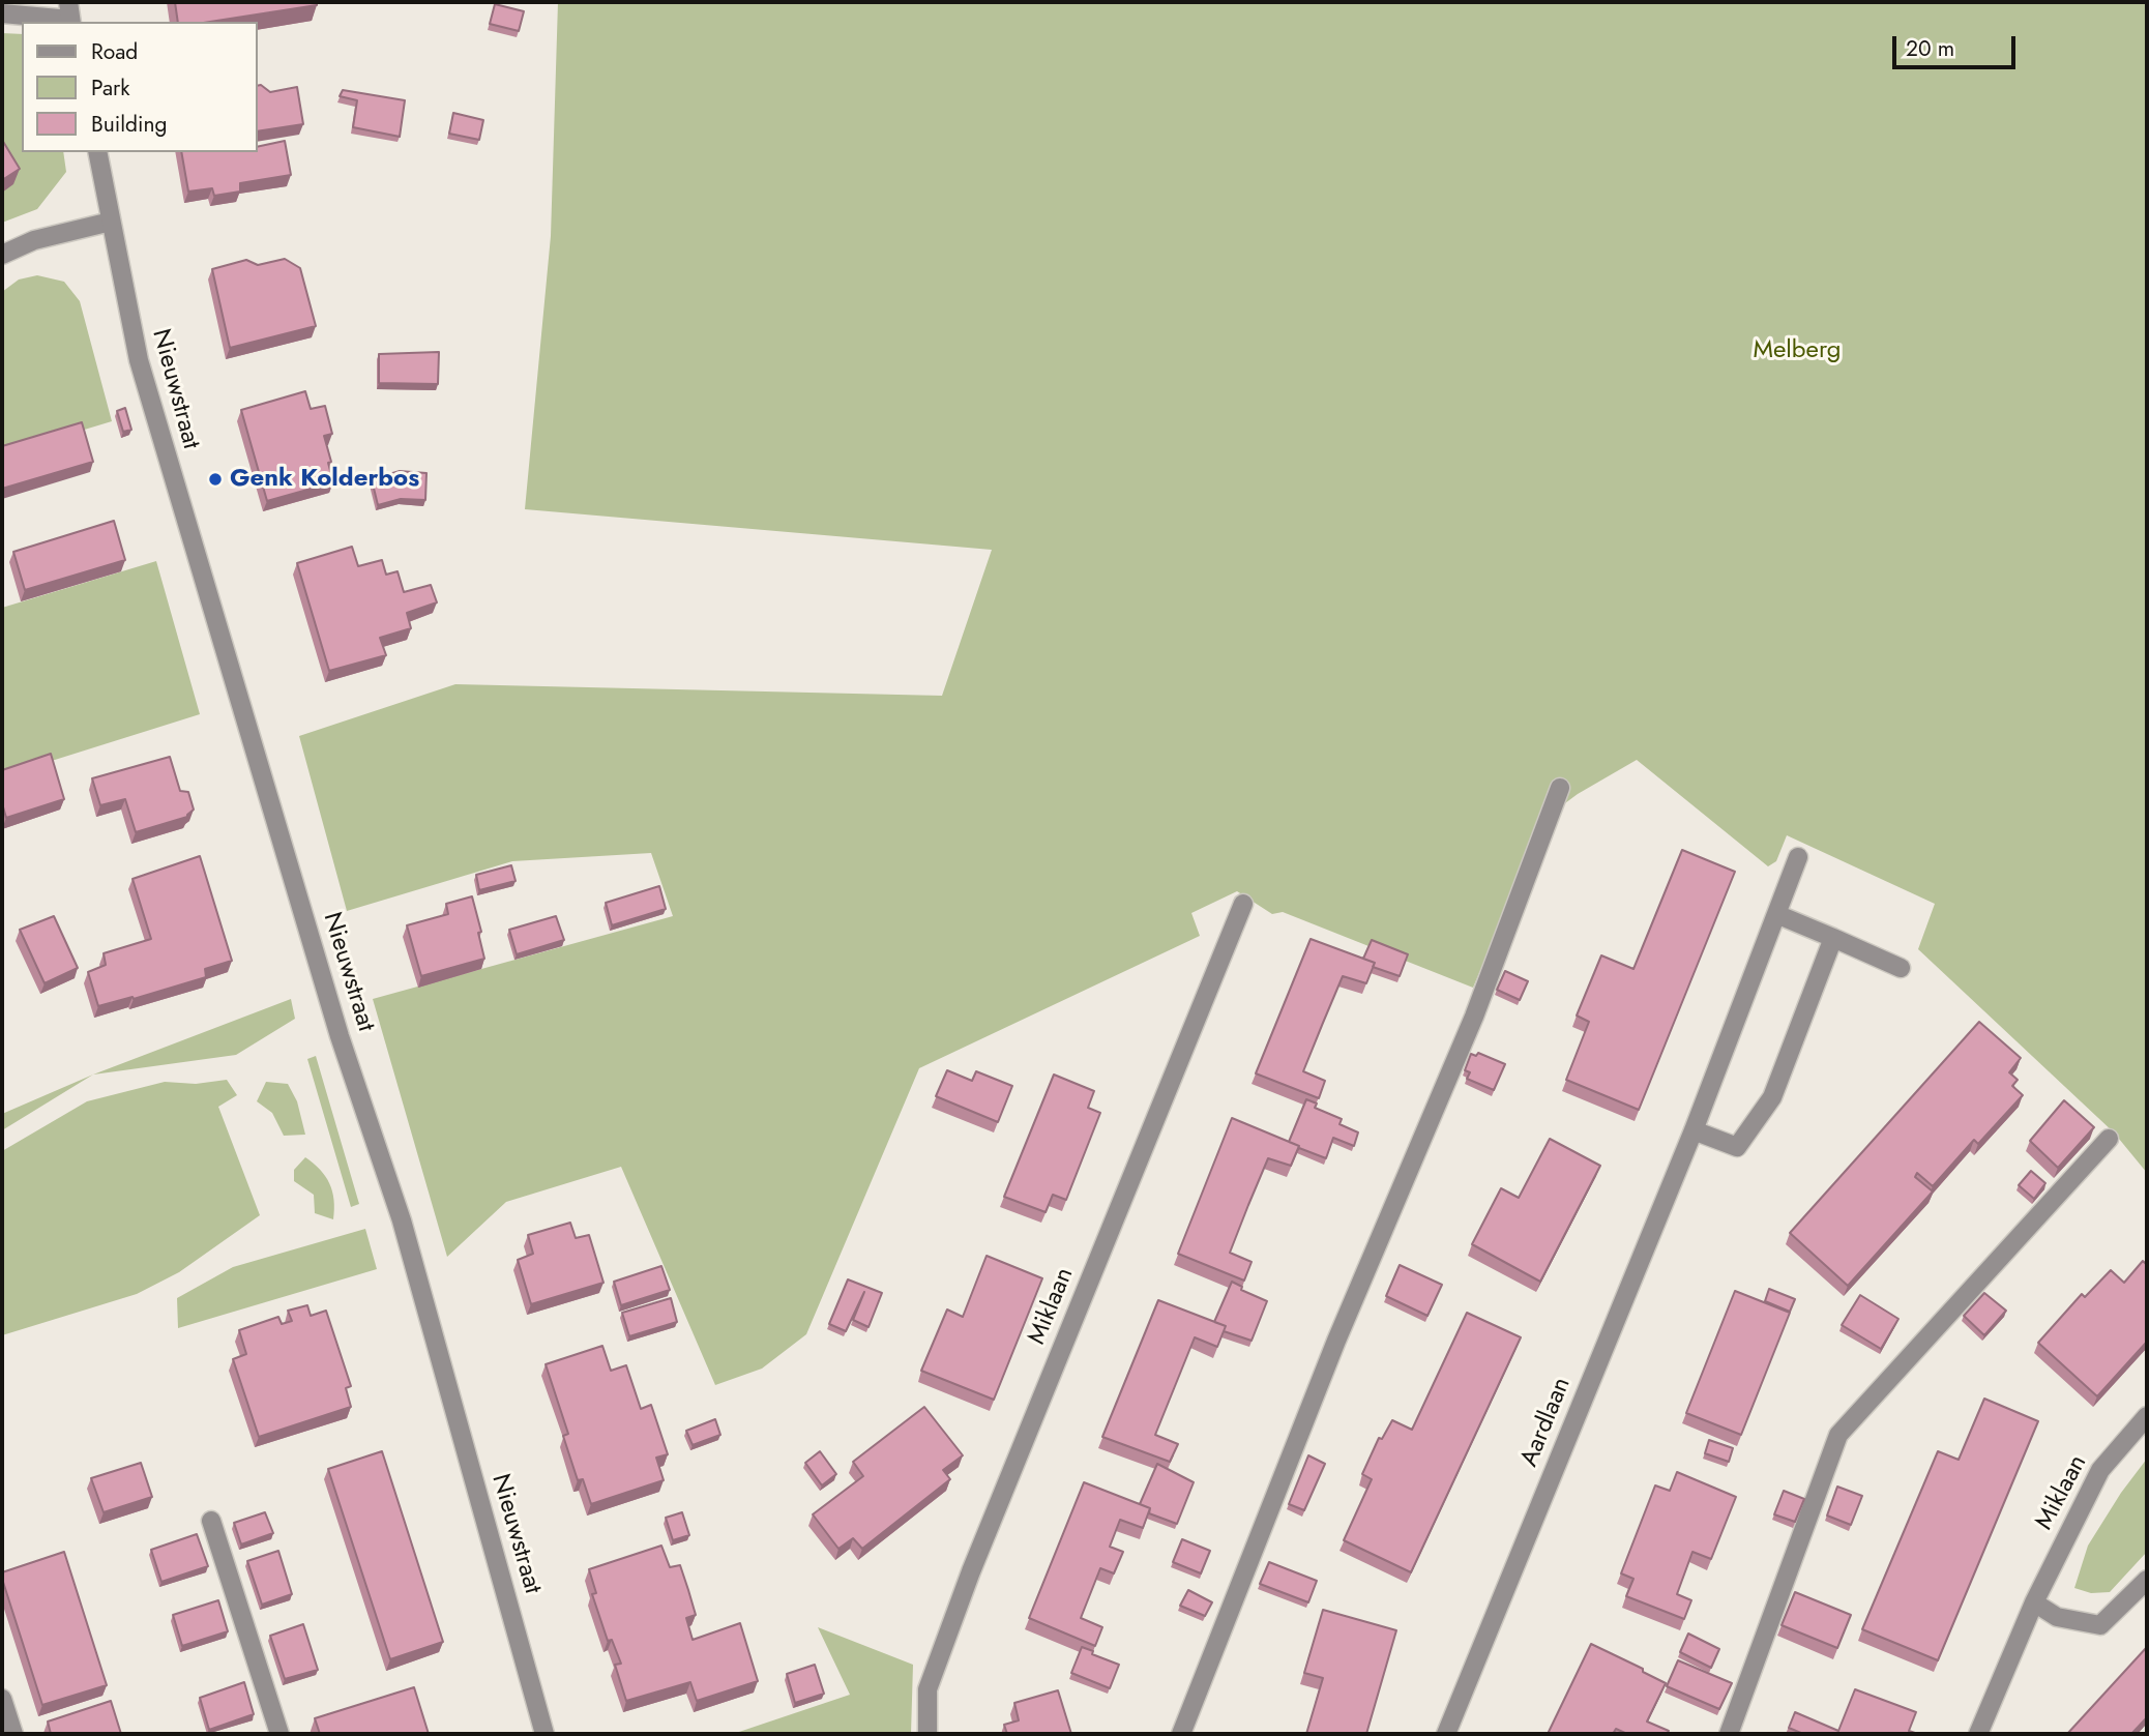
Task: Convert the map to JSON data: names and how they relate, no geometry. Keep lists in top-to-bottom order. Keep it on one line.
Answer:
{"streets":{"street":["Nieuwstraat","Miklaan","Aardlaan"]},"parks":["Melberg"],"places":["Genk Kolderbos"],"legend":["Road","Park","Building"],"scale_bar":"20 m"}
